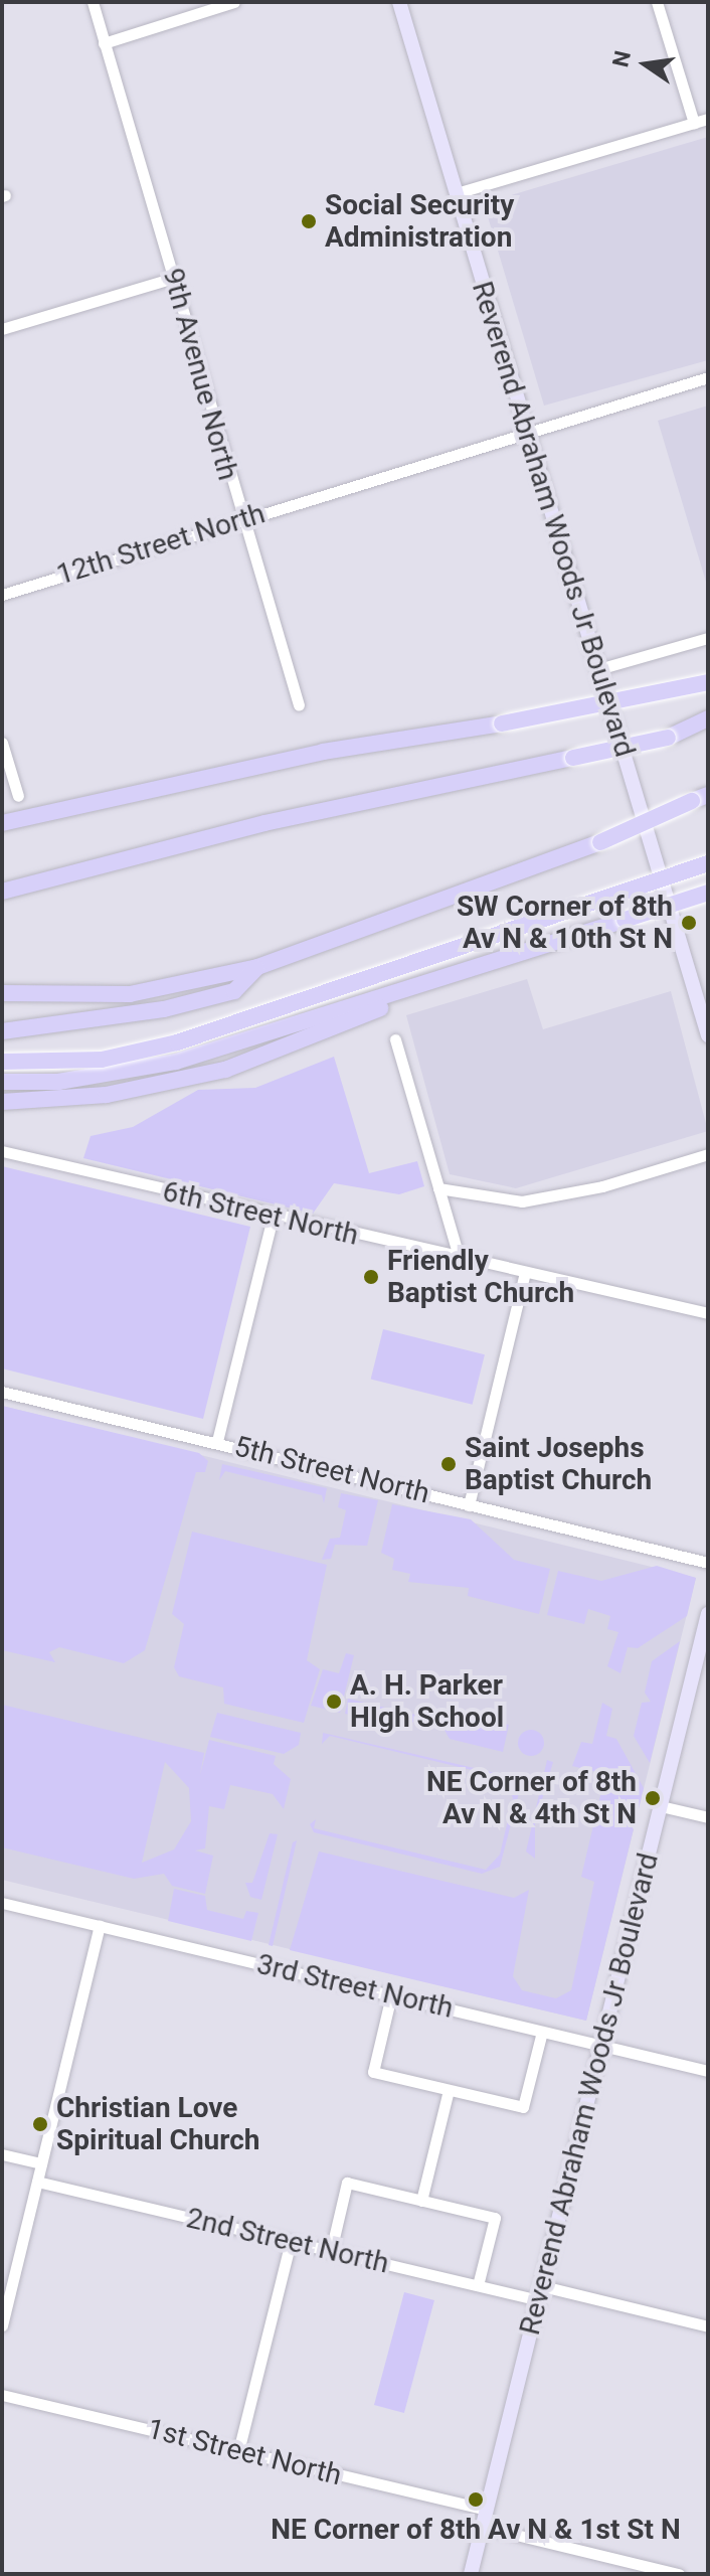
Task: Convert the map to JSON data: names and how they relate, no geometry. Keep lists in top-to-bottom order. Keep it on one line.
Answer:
{"streets":{"main road":["Reverend Abraham Woods Jr Boulevard"],"street":["9th Avenue North","12th Street North","6th Street North","5th Street North","3rd Street North","2nd Street North","1st Street North"]},"crossings":[["9th Avenue North","12th Street North"],["Reverend Abraham Woods Jr Boulevard","12th Street North"],["Reverend Abraham Woods Jr Boulevard","3rd Street North"],["Reverend Abraham Woods Jr Boulevard","2nd Street North"],["Reverend Abraham Woods Jr Boulevard","1st Street North"]],"places":["Social Security Administration","SW Corner of 8th Av N & 10th St N","Friendly Baptist Church","Saint Josephs Baptist Church","A. H. Parker HIgh School","NE Corner of 8th Av N & 4th St N","Christian Love Spiritual Church","NE Corner of 8th Av N & 1st St N"],"north":"left"}
